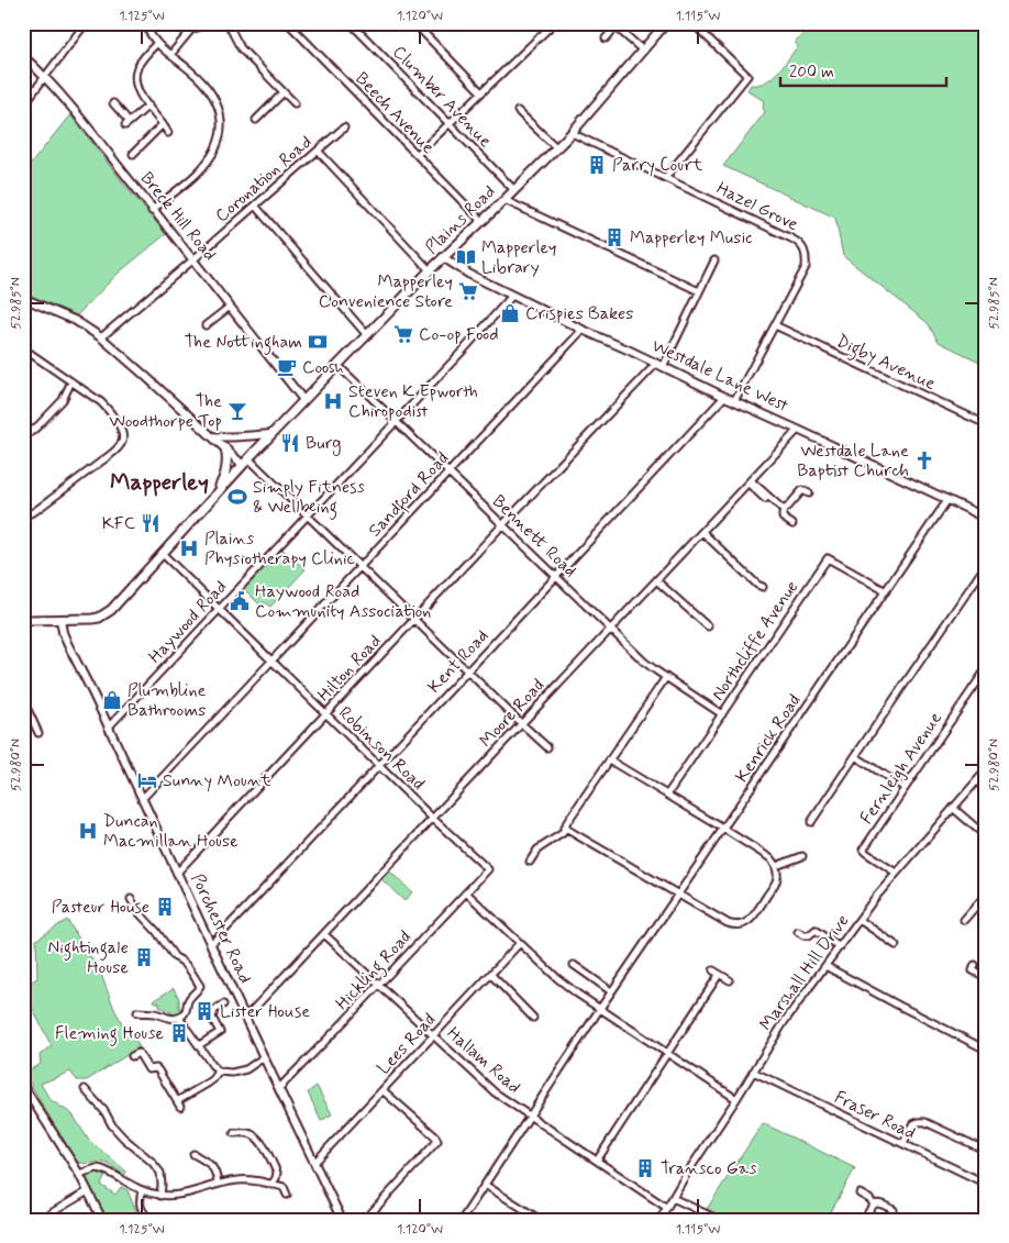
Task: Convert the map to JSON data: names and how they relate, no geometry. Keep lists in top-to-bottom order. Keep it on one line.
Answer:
{"streets":{"main road":["Plains Road"],"street":["Clumber Avenue","Beech Avenue","Coronation Road","Hazel Grove","Breck Hill Road","Digby Avenue","Westdale Lane West","Sandford Road","Bennett Road","Haywood Road","Northcliffe Avenue","Kent Road","Hilton Road","Moore Road","Kenrick Road","Robinson Road","Fernleigh Avenue","Porchester Road","Hickling Road","Marshall Hill Drive","Lees Road","Hallam Road","Fraser Road"]},"crossings":[["Clumber Avenue","Plains Road"],["Beech Avenue","Plains Road"],["Coronation Road","Breck Hill Road"],["Hazel Grove","Plains Road"],["Hazel Grove","Digby Avenue"],["Hazel Grove","Westdale Lane West"],["Breck Hill Road","Plains Road"],["Plains Road","Westdale Lane West"],["Plains Road","Bennett Road"],["Plains Road","Robinson Road"],["Plains Road","Porchester Road"],["Westdale Lane West","Sandford Road"],["Westdale Lane West","Haywood Road"],["Westdale Lane West","Kent Road"],["Westdale Lane West","Hilton Road"],["Westdale Lane West","Moore Road"],["Westdale Lane West","Kenrick Road"],["Sandford Road","Bennett Road"],["Sandford Road","Robinson Road"],["Sandford Road","Porchester Road"],["Bennett Road","Haywood Road"],["Bennett Road","Northcliffe Avenue"],["Bennett Road","Kent Road"],["Bennett Road","Hilton Road"],["Bennett Road","Moore Road"],["Haywood Road","Robinson Road"],["Haywood Road","Porchester Road"],["Northcliffe Avenue","Kenrick Road"],["Kent Road","Robinson Road"],["Kent Road","Porchester Road"],["Hilton Road","Robinson Road"],["Hilton Road","Porchester Road"],["Moore Road","Robinson Road"],["Moore Road","Porchester Road"],["Moore Road","Hallam Road"],["Kenrick Road","Hallam Road"],["Robinson Road","Hickling Road"],["Fernleigh Avenue","Marshall Hill Drive"],["Porchester Road","Hickling Road"],["Porchester Road","Lees Road"],["Hickling Road","Hallam Road"],["Marshall Hill Drive","Hallam Road"],["Marshall Hill Drive","Fraser Road"],["Lees Road","Hallam Road"]],"districts":["Mapperley"],"places":{"building":["Parry Court","Mapperley Music","Pasteur House","Nightingale House","Lister House","Fleming House","Transco Gas"],"library":["Mapperley Library"],"supermarket":["Mapperley Convenience Store","Co-op Food"],"shop":["Crispies Bakes","Plumbline Bathrooms"],"bank":["The Nottingham"],"cafe":["Coosh"],"hospital":["Steven K Epworth Chiropodist","Plains Physiotherapy Clinic","Duncan Macmillan House"],"bar":["The Woodthorpe Top"],"restaurant":["Burg","KFC"],"church":["Westdale Lane Baptist Church"],"sports":["Simply Fitness & Wellbeing"],"public building":["Haywood Road Community Association"],"hotel":["Sunny Mount"]},"scale_bar":"200 m","coordinates":["1.125°W","1.120°W","1.115°W","52.985°N","52.980°N"]}
